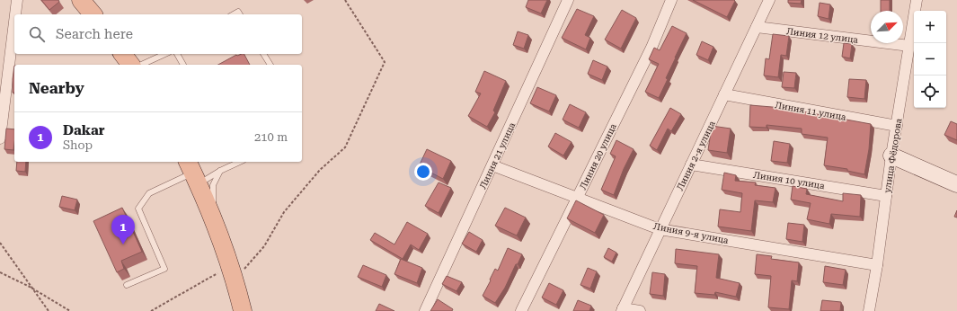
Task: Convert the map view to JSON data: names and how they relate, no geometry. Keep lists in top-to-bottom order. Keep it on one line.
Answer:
{"streets":{"street":["Линия 12 улица","Линия 11 улица","Линия 21 улица","Линия 2-я улица","улица Фёдорова","Линия 20 улица","Линия 10 улица","Линия 9-я улица"]},"crossings":[["Линия 12 улица","Линия 2-я улица"],["Линия 12 улица","улица Фёдорова"],["Линия 11 улица","Линия 2-я улица"],["Линия 11 улица","улица Фёдорова"],["Линия 21 улица","Линия 9-я улица"],["Линия 2-я улица","Линия 10 улица"],["Линия 2-я улица","Линия 9-я улица"],["улица Фёдорова","Линия 10 улица"],["улица Фёдорова","Линия 9-я улица"],["Линия 20 улица","Линия 9-я улица"]],"north":"top right","page":{"map_buttons":["+","−"],"search":"Search here","heading":"Nearby","list":[{"mark":"1","name":"Dakar","note":"Shop","value":"210 m"}],"pins":"1"}}
